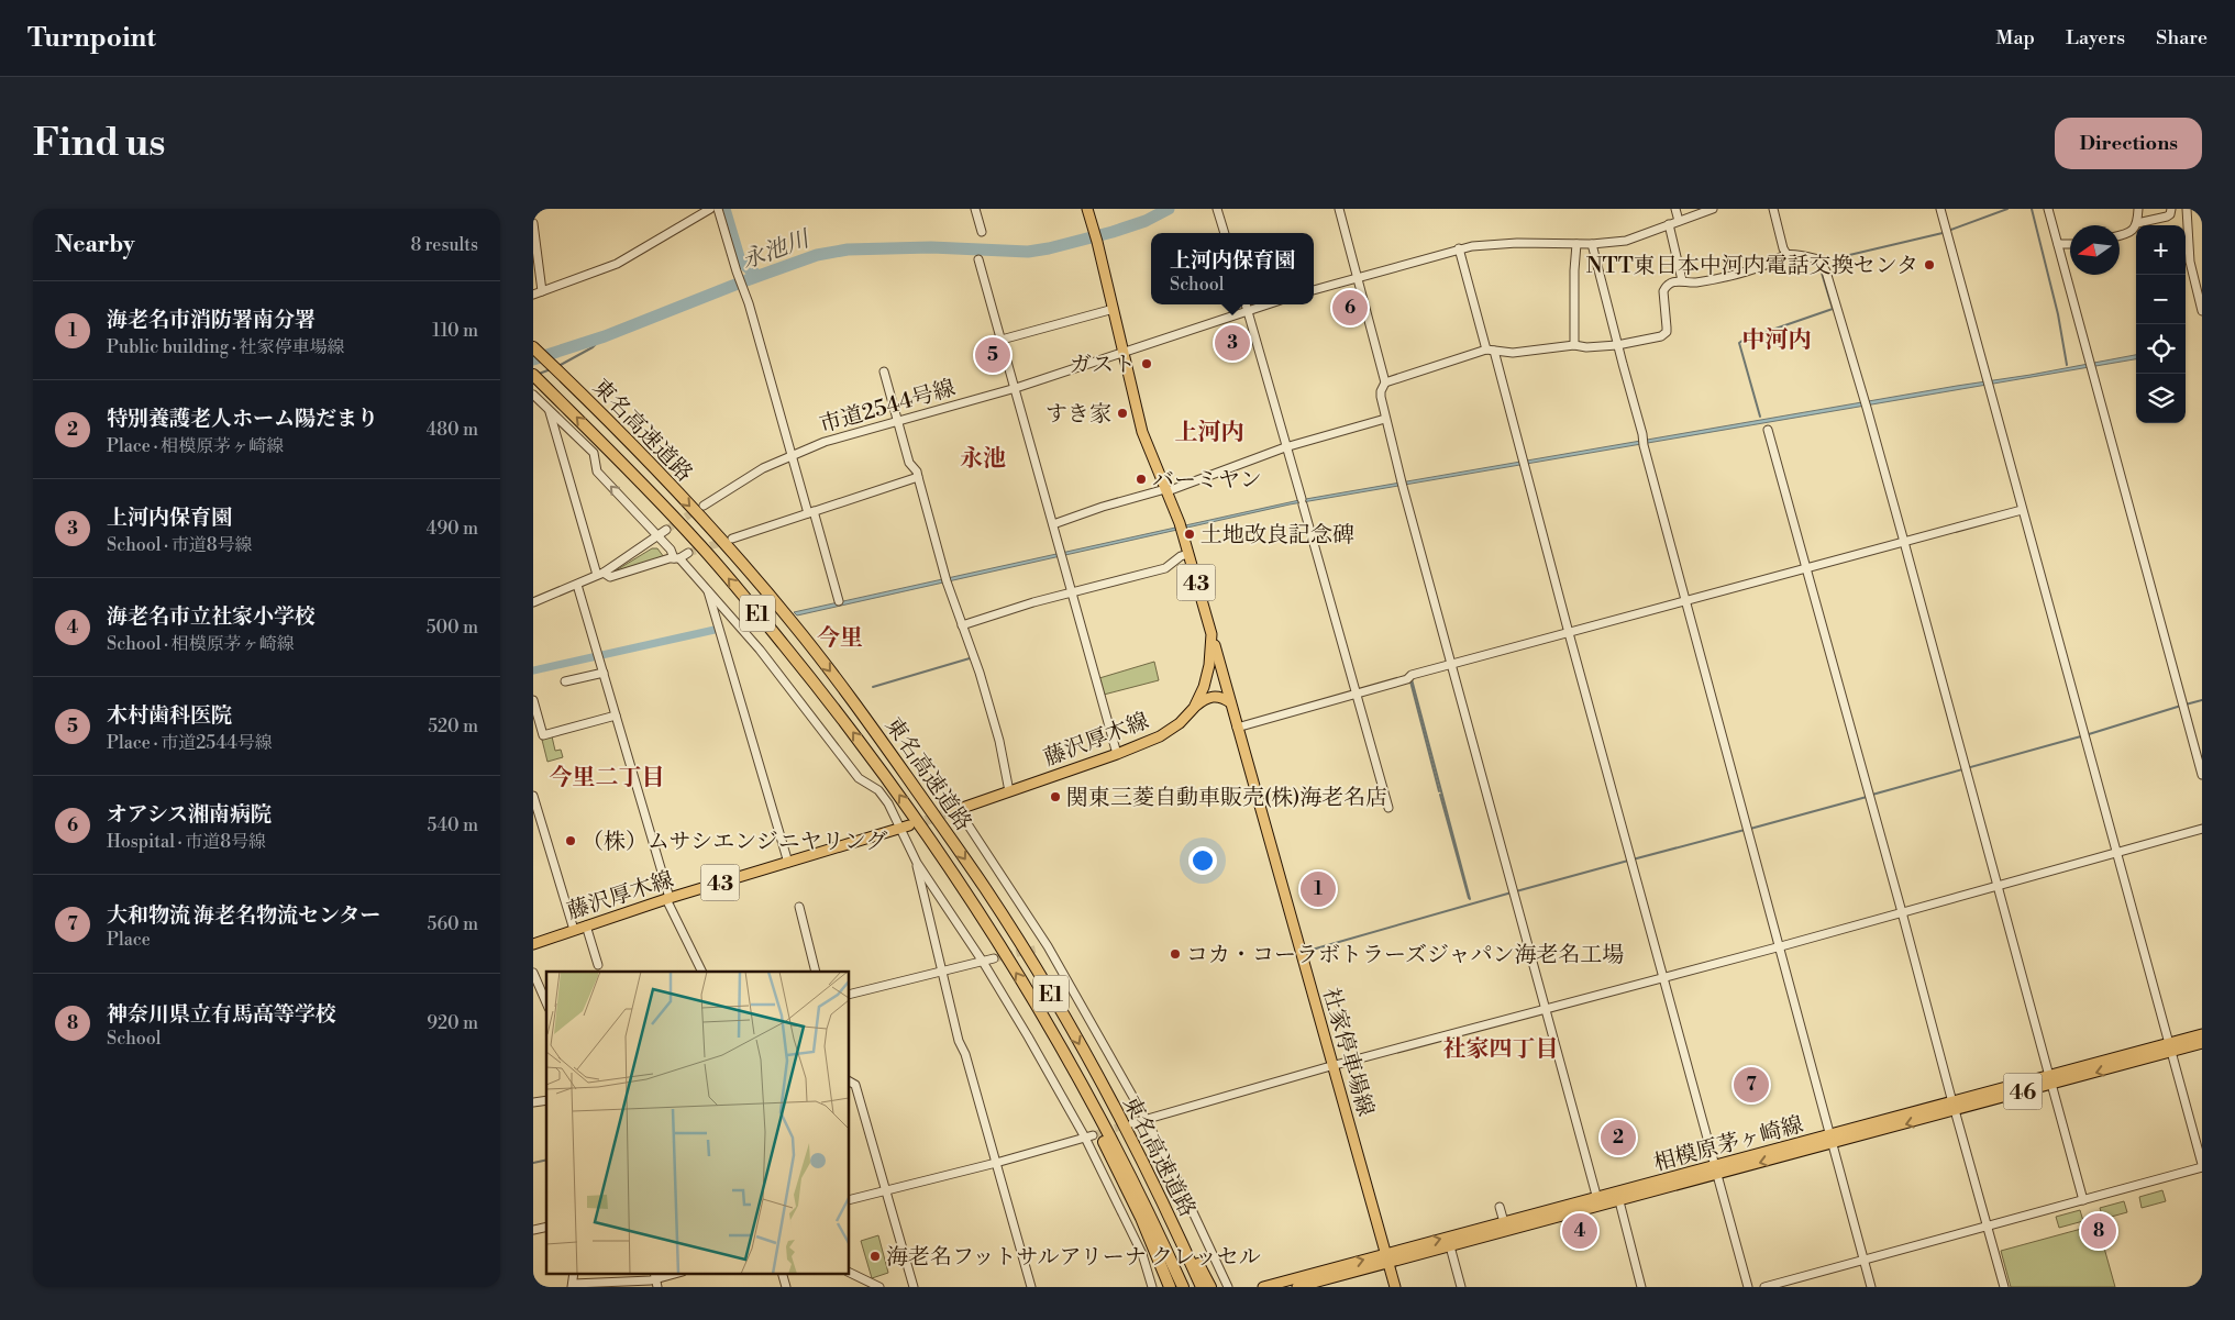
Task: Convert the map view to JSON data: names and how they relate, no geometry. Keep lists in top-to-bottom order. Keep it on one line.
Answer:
{"streets":{"highway":["東名高速道路","E1"],"main road":["43","藤沢厚木線","社家停車場線","46","相模原茅ヶ崎線"],"street":["市道2544号線"]},"crossings":[["市道2544号線","藤沢厚木線"],["東名高速道路","藤沢厚木線"],["藤沢厚木線","社家停車場線"],["社家停車場線","相模原茅ヶ崎線"]],"districts":["中河内","上河内","永池","今里","今里二丁目","社家四丁目"],"water":["永池川"],"places":["NTT東日本中河内電話交換センタ","ガスト","すき家","バーミヤン","土地改良記念碑","関東三菱自動車販売(株)海老名店","（株）ムサシエンジニヤリング","コカ・コーラボトラーズジャパン海老名工場","海老名フットサルアリーナ クレッセル"],"north":"left","page":{"header":"Turnpoint","nav":["Map","Layers","Share"],"buttons":"Directions","title":"Find us","heading":["Nearby","8 results"],"map_buttons":["+","−"],"popup":["上河内保育園","School"],"list":[{"mark":"1","name":"海老名市消防署南分署","note":"Public building · 社家停車場線","value":"110 m"},{"mark":"2","name":"特別養護老人ホーム陽だまり","note":"Place · 相模原茅ヶ崎線","value":"480 m"},{"mark":"3","name":"上河内保育園","note":"School · 市道8号線","value":"490 m"},{"mark":"4","name":"海老名市立社家小学校","note":"School · 相模原茅ヶ崎線","value":"500 m"},{"mark":"5","name":"木村歯科医院","note":"Place · 市道2544号線","value":"520 m"},{"mark":"6","name":"オアシス湘南病院","note":"Hospital · 市道8号線","value":"540 m"},{"mark":"7","name":"大和物流 海老名物流センター","note":"Place","value":"560 m"},{"mark":"8","name":"神奈川県立有馬高等学校","note":"School","value":"920 m"}],"pins":["6","3","5","1","7","2","4","8"]}}
